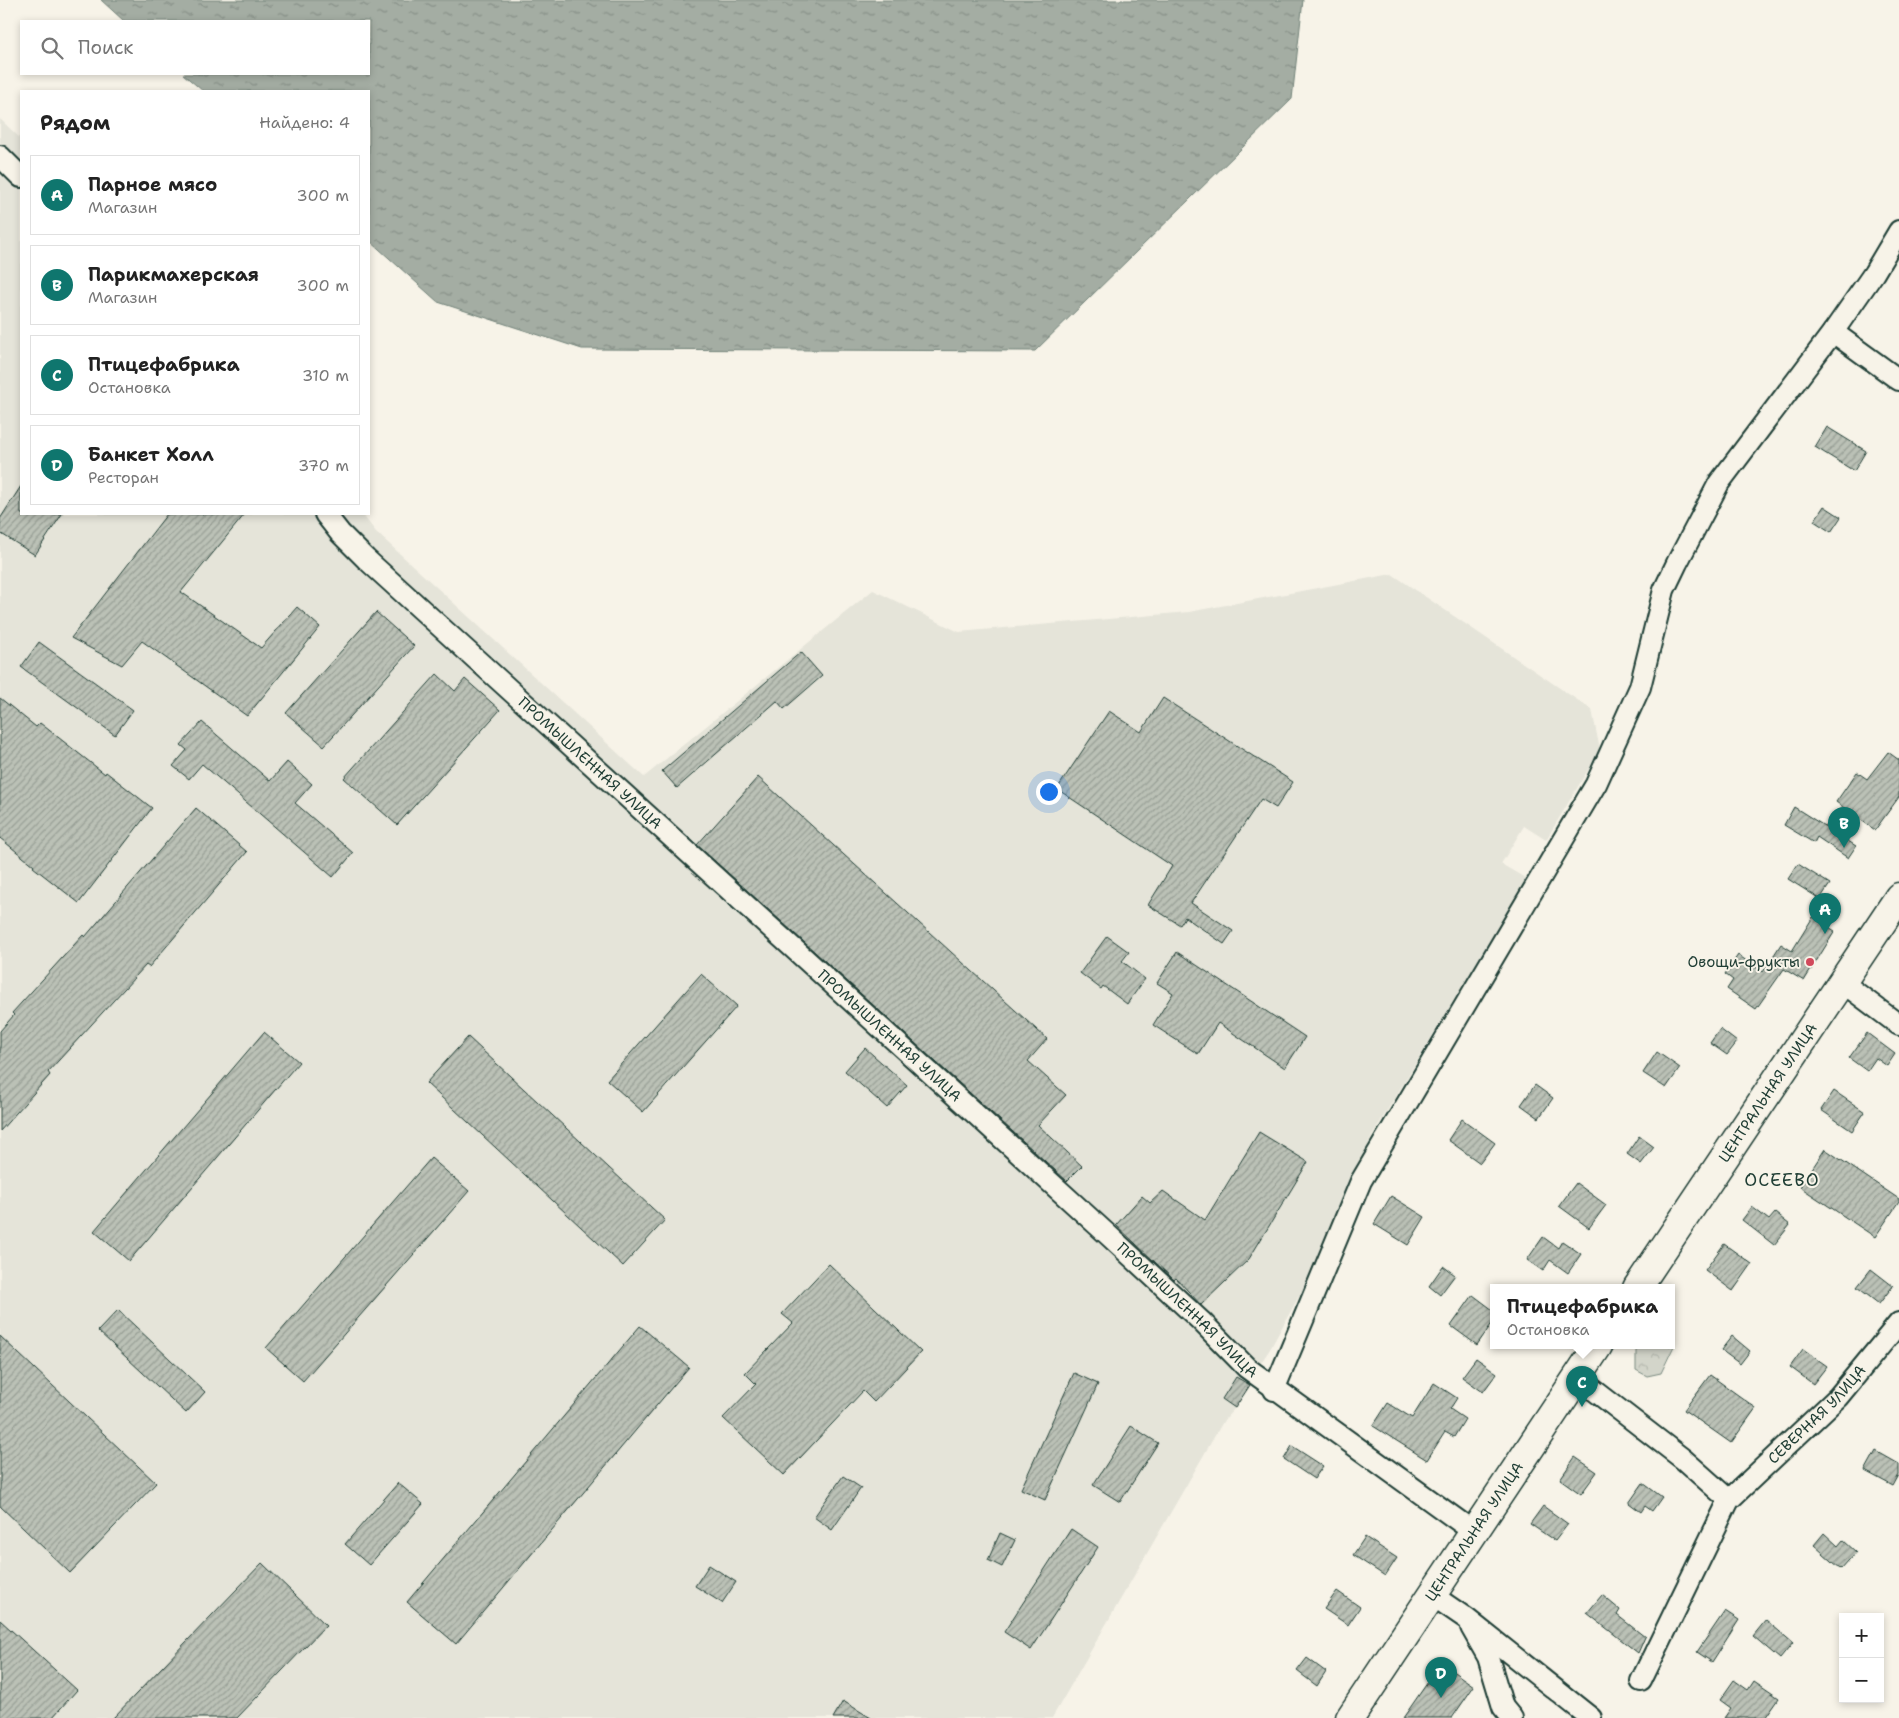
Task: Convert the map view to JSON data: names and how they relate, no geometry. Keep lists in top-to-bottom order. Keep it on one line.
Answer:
{"streets":{"main road":["ЦЕНТРАЛЬНАЯ УЛИЦА"],"street":["ПРОМЫШЛЕННАЯ УЛИЦА","СЕВЕРНАЯ УЛИЦА"]},"crossings":[["ПРОМЫШЛЕННАЯ УЛИЦА","ЦЕНТРАЛЬНАЯ УЛИЦА"]],"districts":["ОСЕЕВО"],"places":["Овощи-фрукты"],"page":{"search":"Поиск","heading":["Рядом","Найдено: 4"],"list":[{"mark":"A","name":"Парное мясо","note":"Магазин","value":"300 m"},{"mark":"B","name":"Парикмахерская","note":"Магазин","value":"300 m"},{"mark":"C","name":"Птицефабрика","note":"Остановка","value":"310 m"},{"mark":"D","name":"Банкет Холл","note":"Ресторан","value":"370 m"}],"pins":["B","A","C","D"],"popup":["Птицефабрика","Остановка"],"map_buttons":["+","−"]}}
